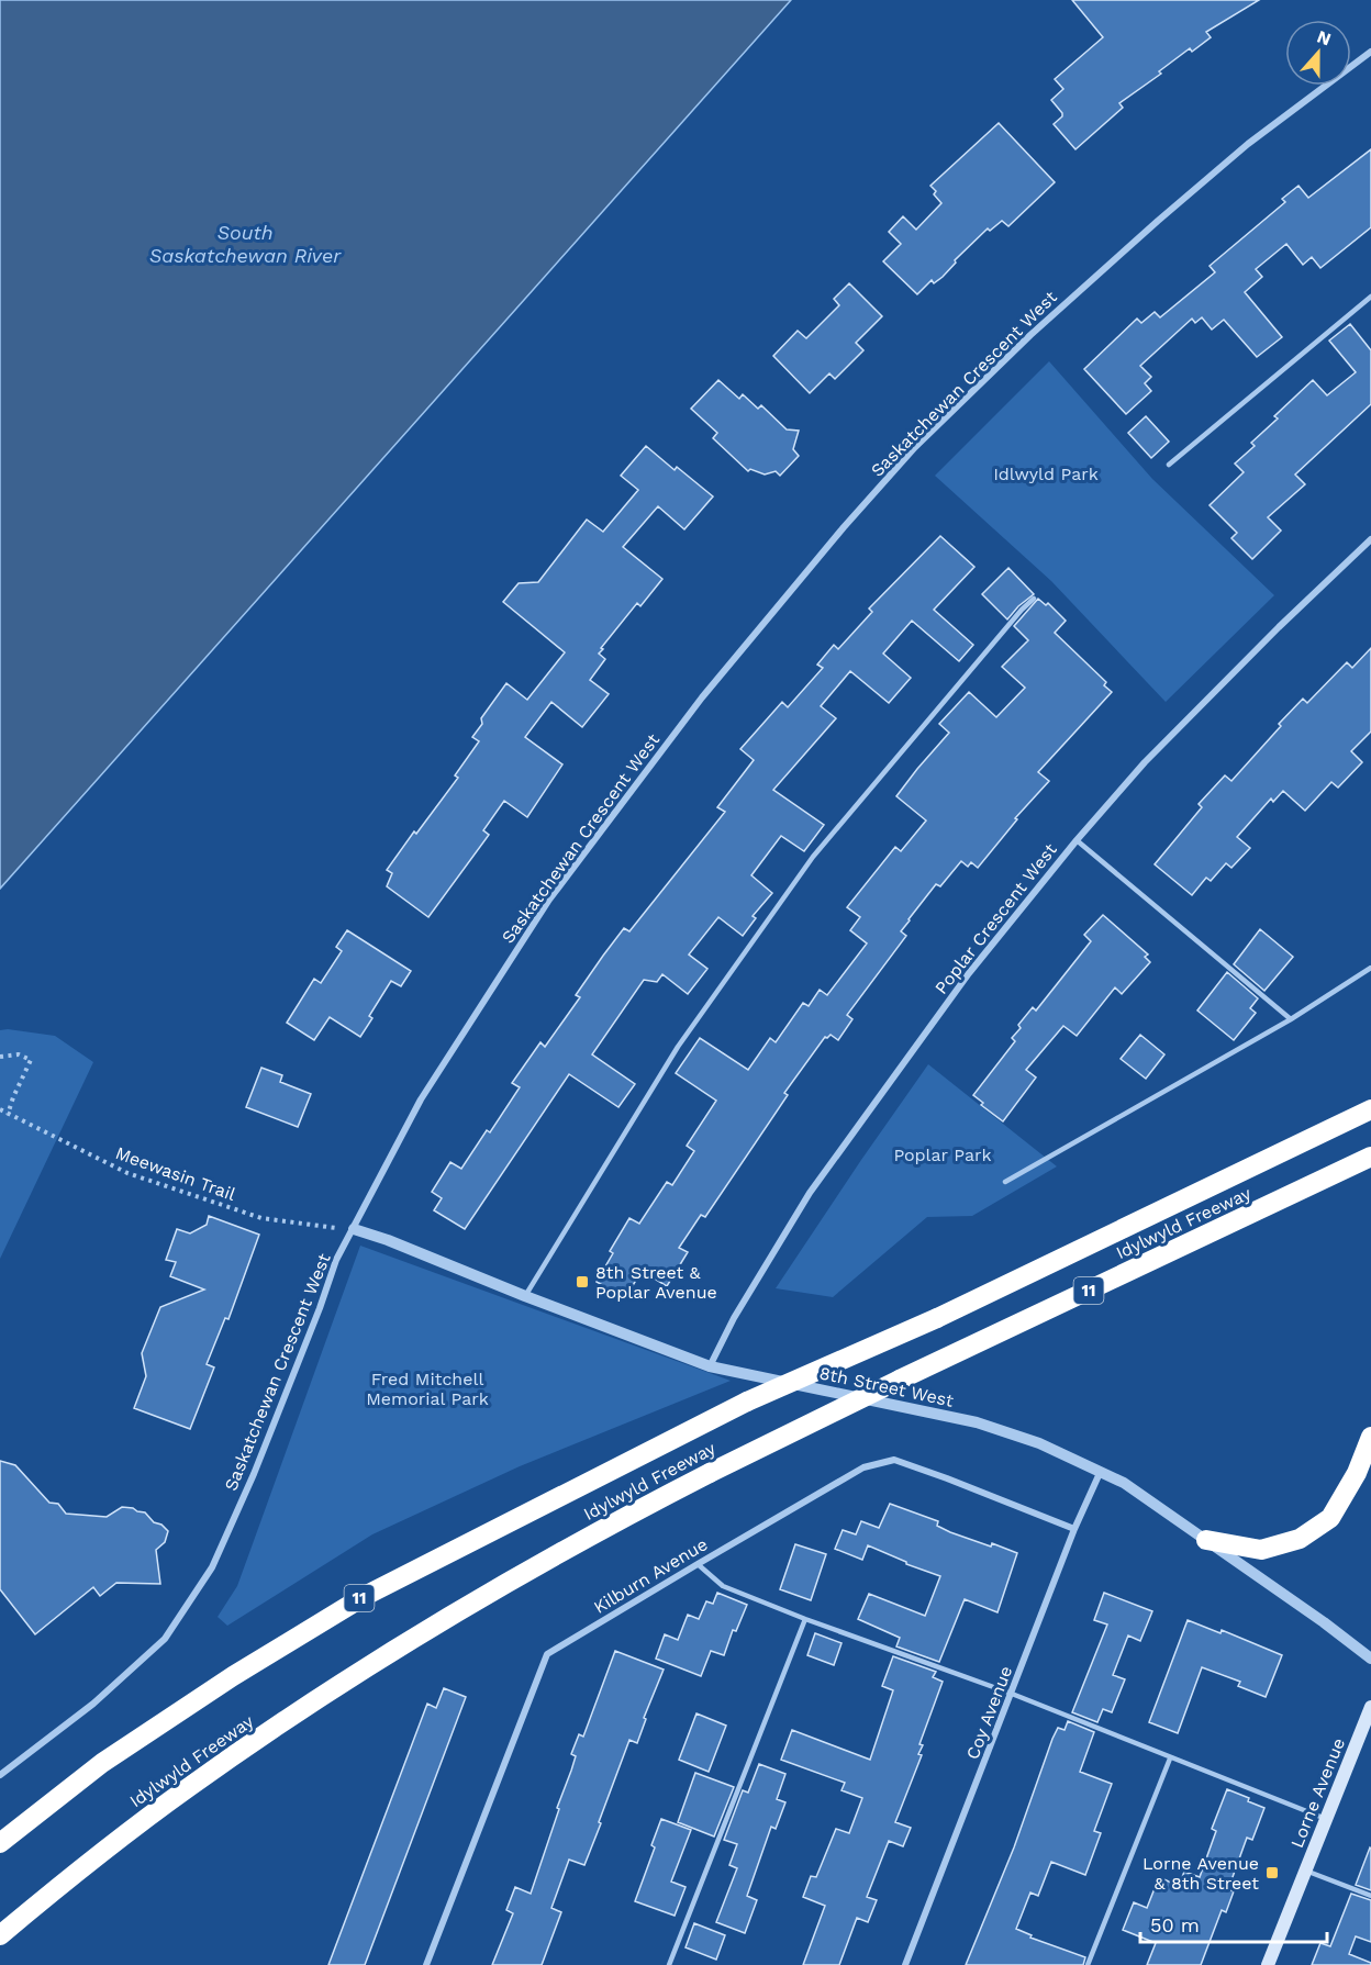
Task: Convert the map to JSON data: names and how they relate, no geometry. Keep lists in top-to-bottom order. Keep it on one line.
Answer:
{"streets":{"highway":["Idylwyld Freeway","11"],"main road":["Lorne Avenue"],"street":["Saskatchewan Crescent West","Poplar Crescent West","8th Street West","Kilburn Avenue","Coy Avenue"],"path":["Meewasin Trail"]},"crossings":[["Saskatchewan Crescent West","Meewasin Trail"],["Saskatchewan Crescent West","8th Street West"],["Poplar Crescent West","8th Street West"],["Meewasin Trail","8th Street West"],["8th Street West","Coy Avenue"],["Kilburn Avenue","Coy Avenue"]],"water":["South Saskatchewan River"],"parks":["Idlwyld Park","Poplar Park","Fred Mitchell Memorial Park"],"places":{"transit":["8th Street & Poplar Avenue","Lorne Avenue & 8th Street"]},"scale_bar":"50 m","north":"top"}
